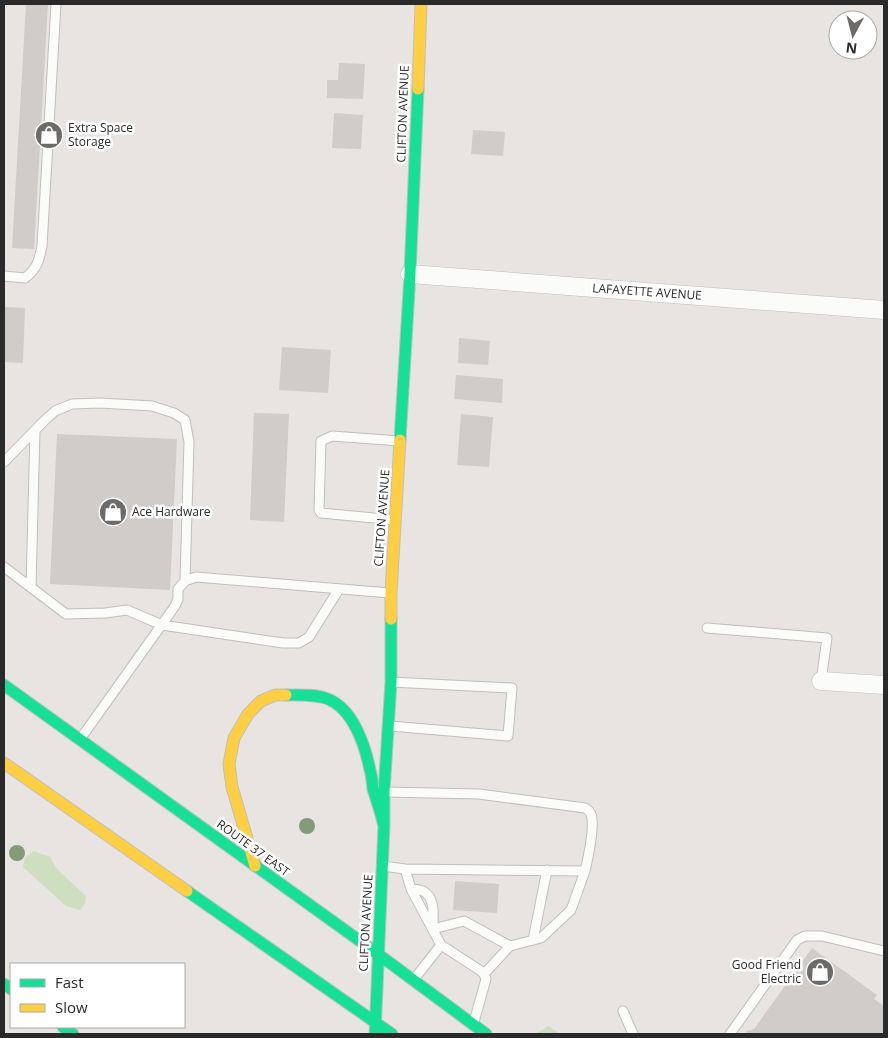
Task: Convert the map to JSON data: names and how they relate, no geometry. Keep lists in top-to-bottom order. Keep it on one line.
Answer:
{"streets":{"main road":["CLIFTON AVENUE","ROUTE 37 EAST"],"street":["LAFAYETTE AVENUE"]},"crossings":[["CLIFTON AVENUE","LAFAYETTE AVENUE"],["CLIFTON AVENUE","ROUTE 37 EAST"]],"places":{"shop":["Extra Space Storage","Ace Hardware","Good Friend Electric"]},"legend":["Fast","Slow"],"north":"bottom"}
